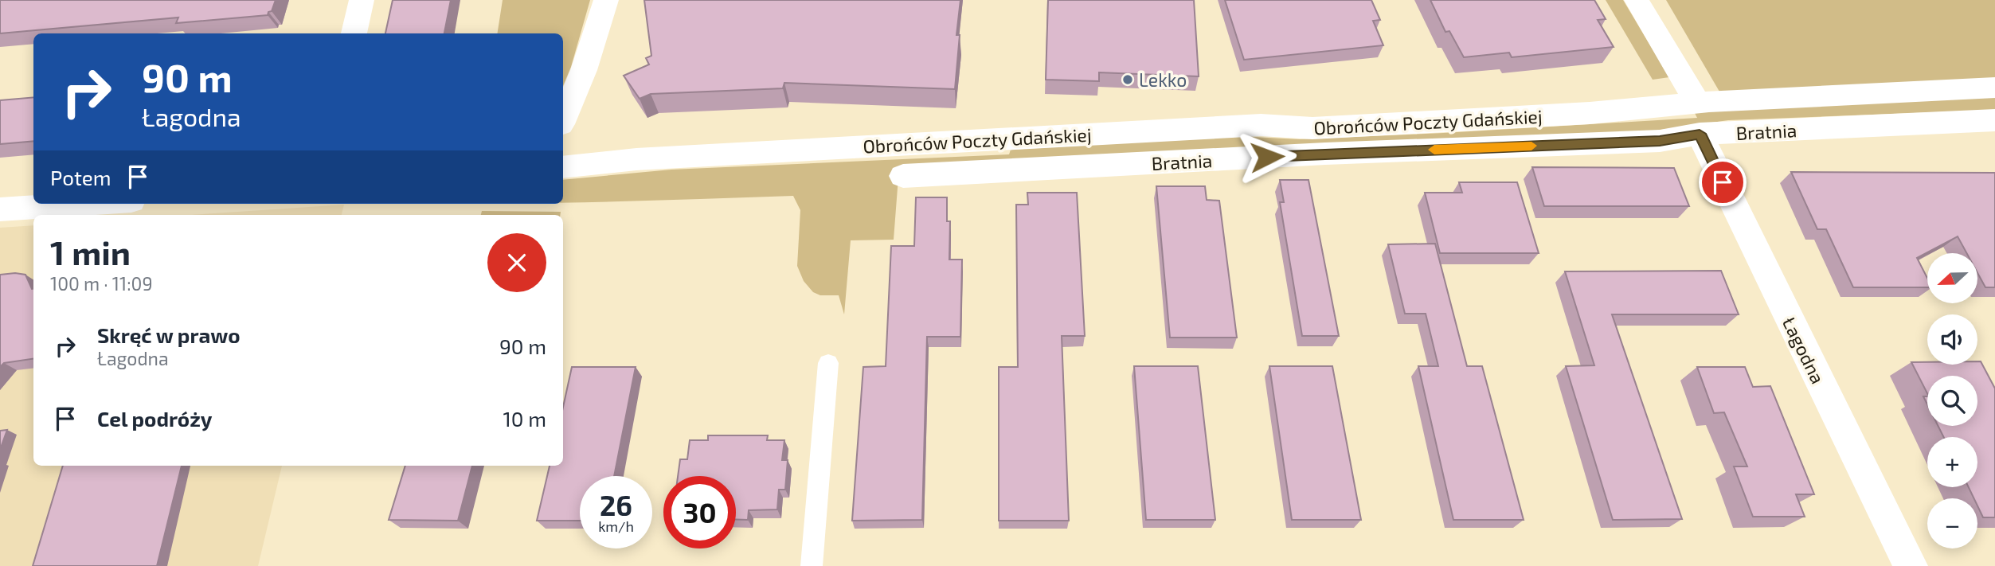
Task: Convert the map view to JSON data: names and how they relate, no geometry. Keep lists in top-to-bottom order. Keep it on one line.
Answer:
{"streets":{"street":["Obrońców Poczty Gdańskiej","Bratnia","Łagodna"]},"crossings":[["Bratnia","Łagodna"]],"places":["Lekko"],"north":"left","page":{"turn":["90 m","Łagodna"],"then":"Potem","heading":["1 min","100 m · 11:09"],"map_buttons":["+","−"],"list":[{"name":"Skręć w prawo","note":"Łagodna","value":"90 m"},{"name":"Cel podróży","value":"10 m"}],"speed":"26 km/h","limit":"30"}}
